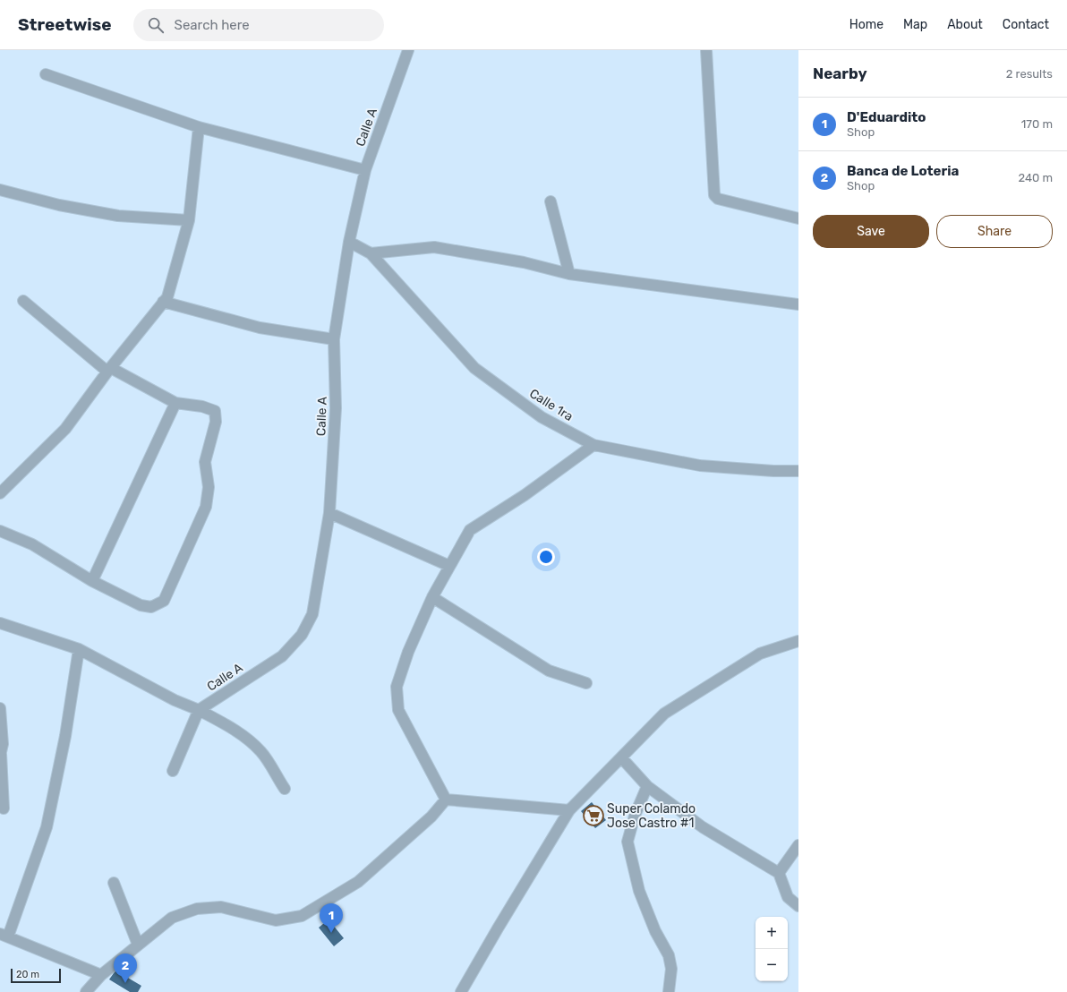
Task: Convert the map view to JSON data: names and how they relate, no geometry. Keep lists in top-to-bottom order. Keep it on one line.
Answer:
{"streets":{"street":["Calle A","Calle 1ra"]},"crossings":[["Calle A","Calle 1ra"]],"places":{"supermarket":["Super Colamdo Jose Castro #1"]},"scale_bar":"20 m","page":{"header":"Streetwise","search":"Search here","nav":["Home","Map","About","Contact"],"heading":["Nearby","2 results"],"list":[{"mark":"1","name":"D'Eduardito","note":"Shop","value":"170 m"},{"mark":"2","name":"Banca de Loteria","note":"Shop","value":"240 m"}],"buttons":["Save","Share"],"pins":["1","2"],"map_buttons":["+","−"],"scale":"20 m"}}
